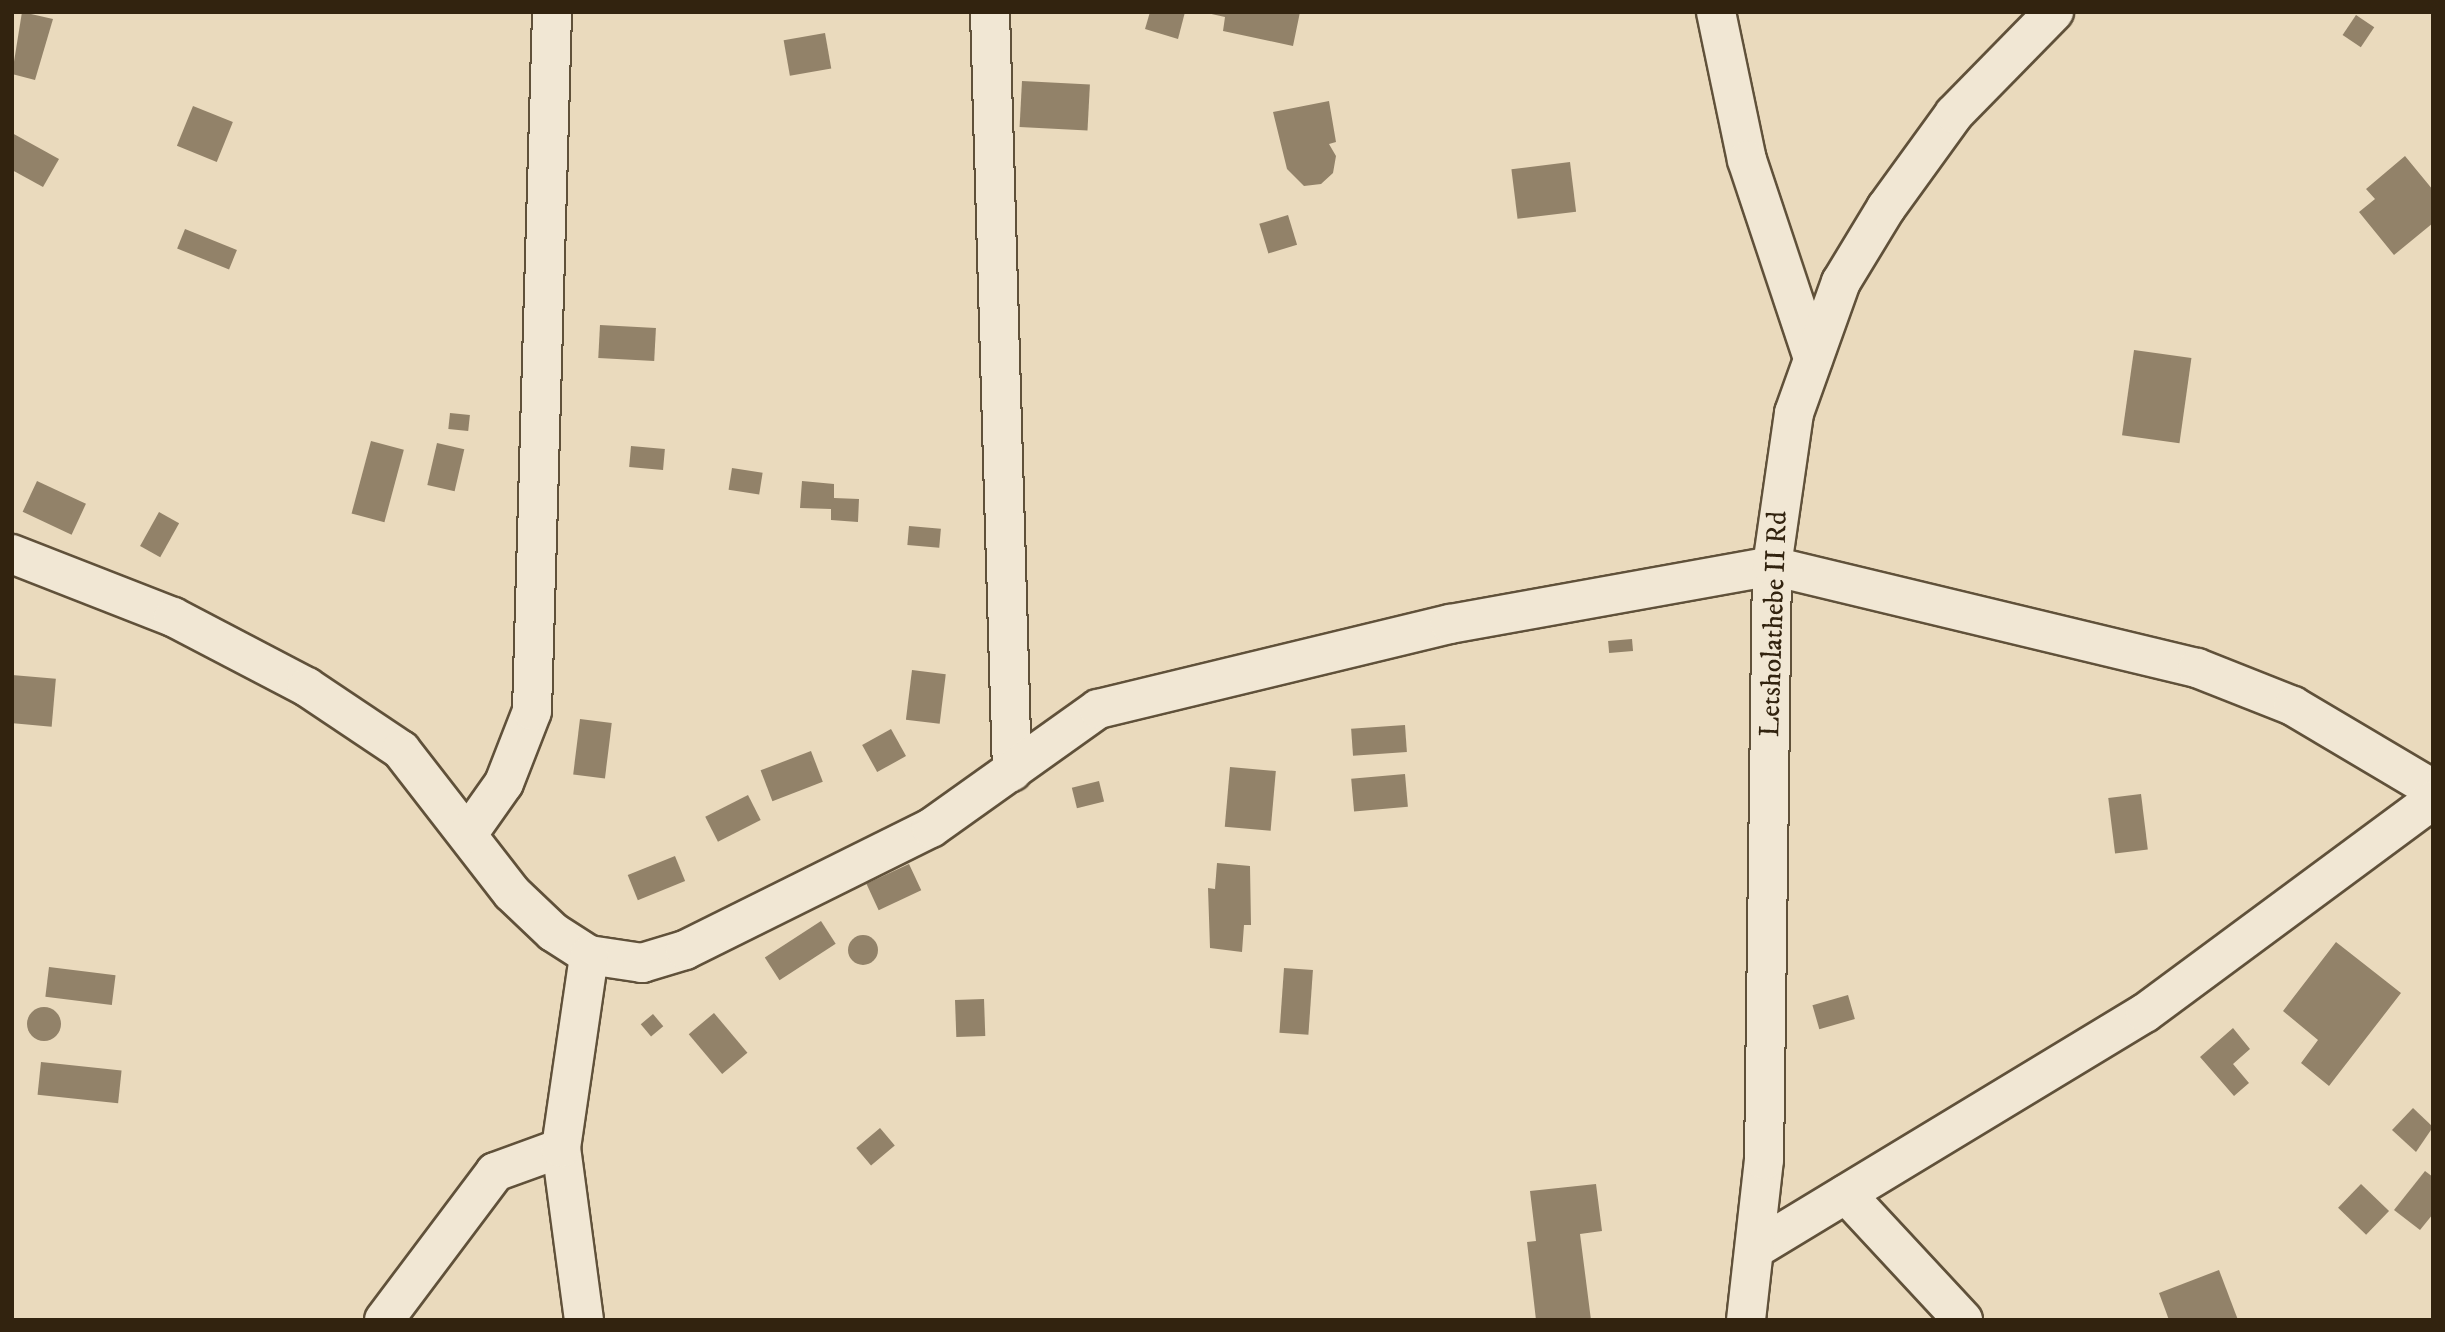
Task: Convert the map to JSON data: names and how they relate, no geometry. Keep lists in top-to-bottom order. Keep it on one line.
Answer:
{"streets":{"street":["Letsholathebe II Rd"]}}
